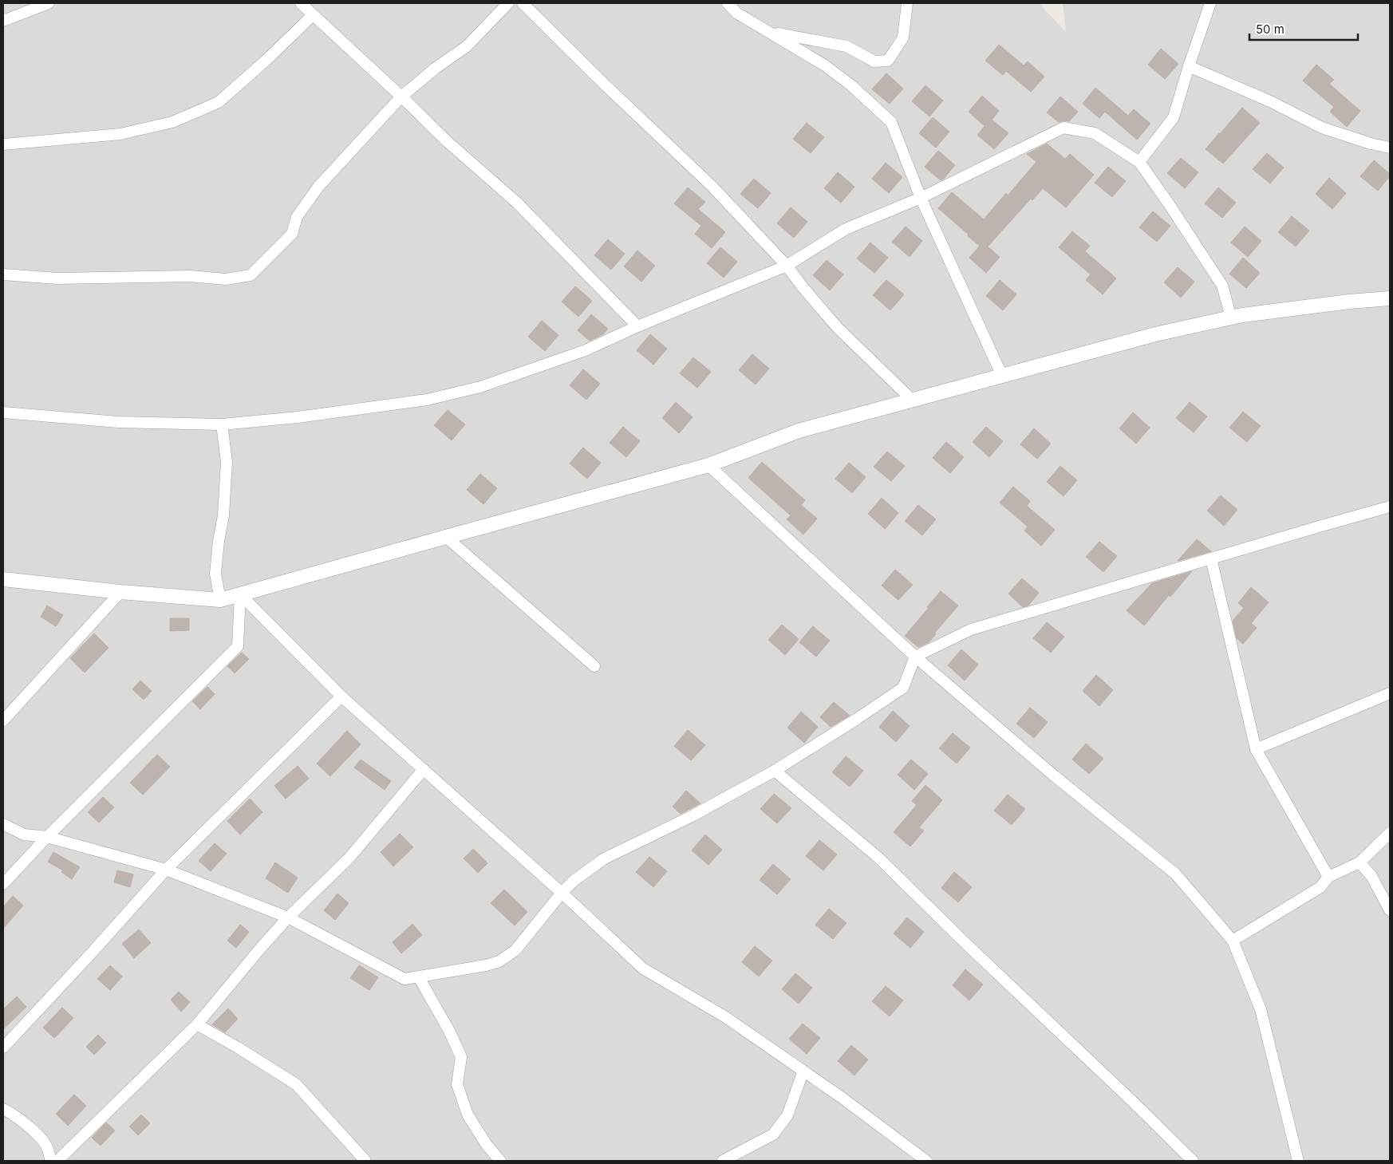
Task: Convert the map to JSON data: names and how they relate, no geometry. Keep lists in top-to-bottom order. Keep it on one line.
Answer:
{"scale_bar":"50 m"}
